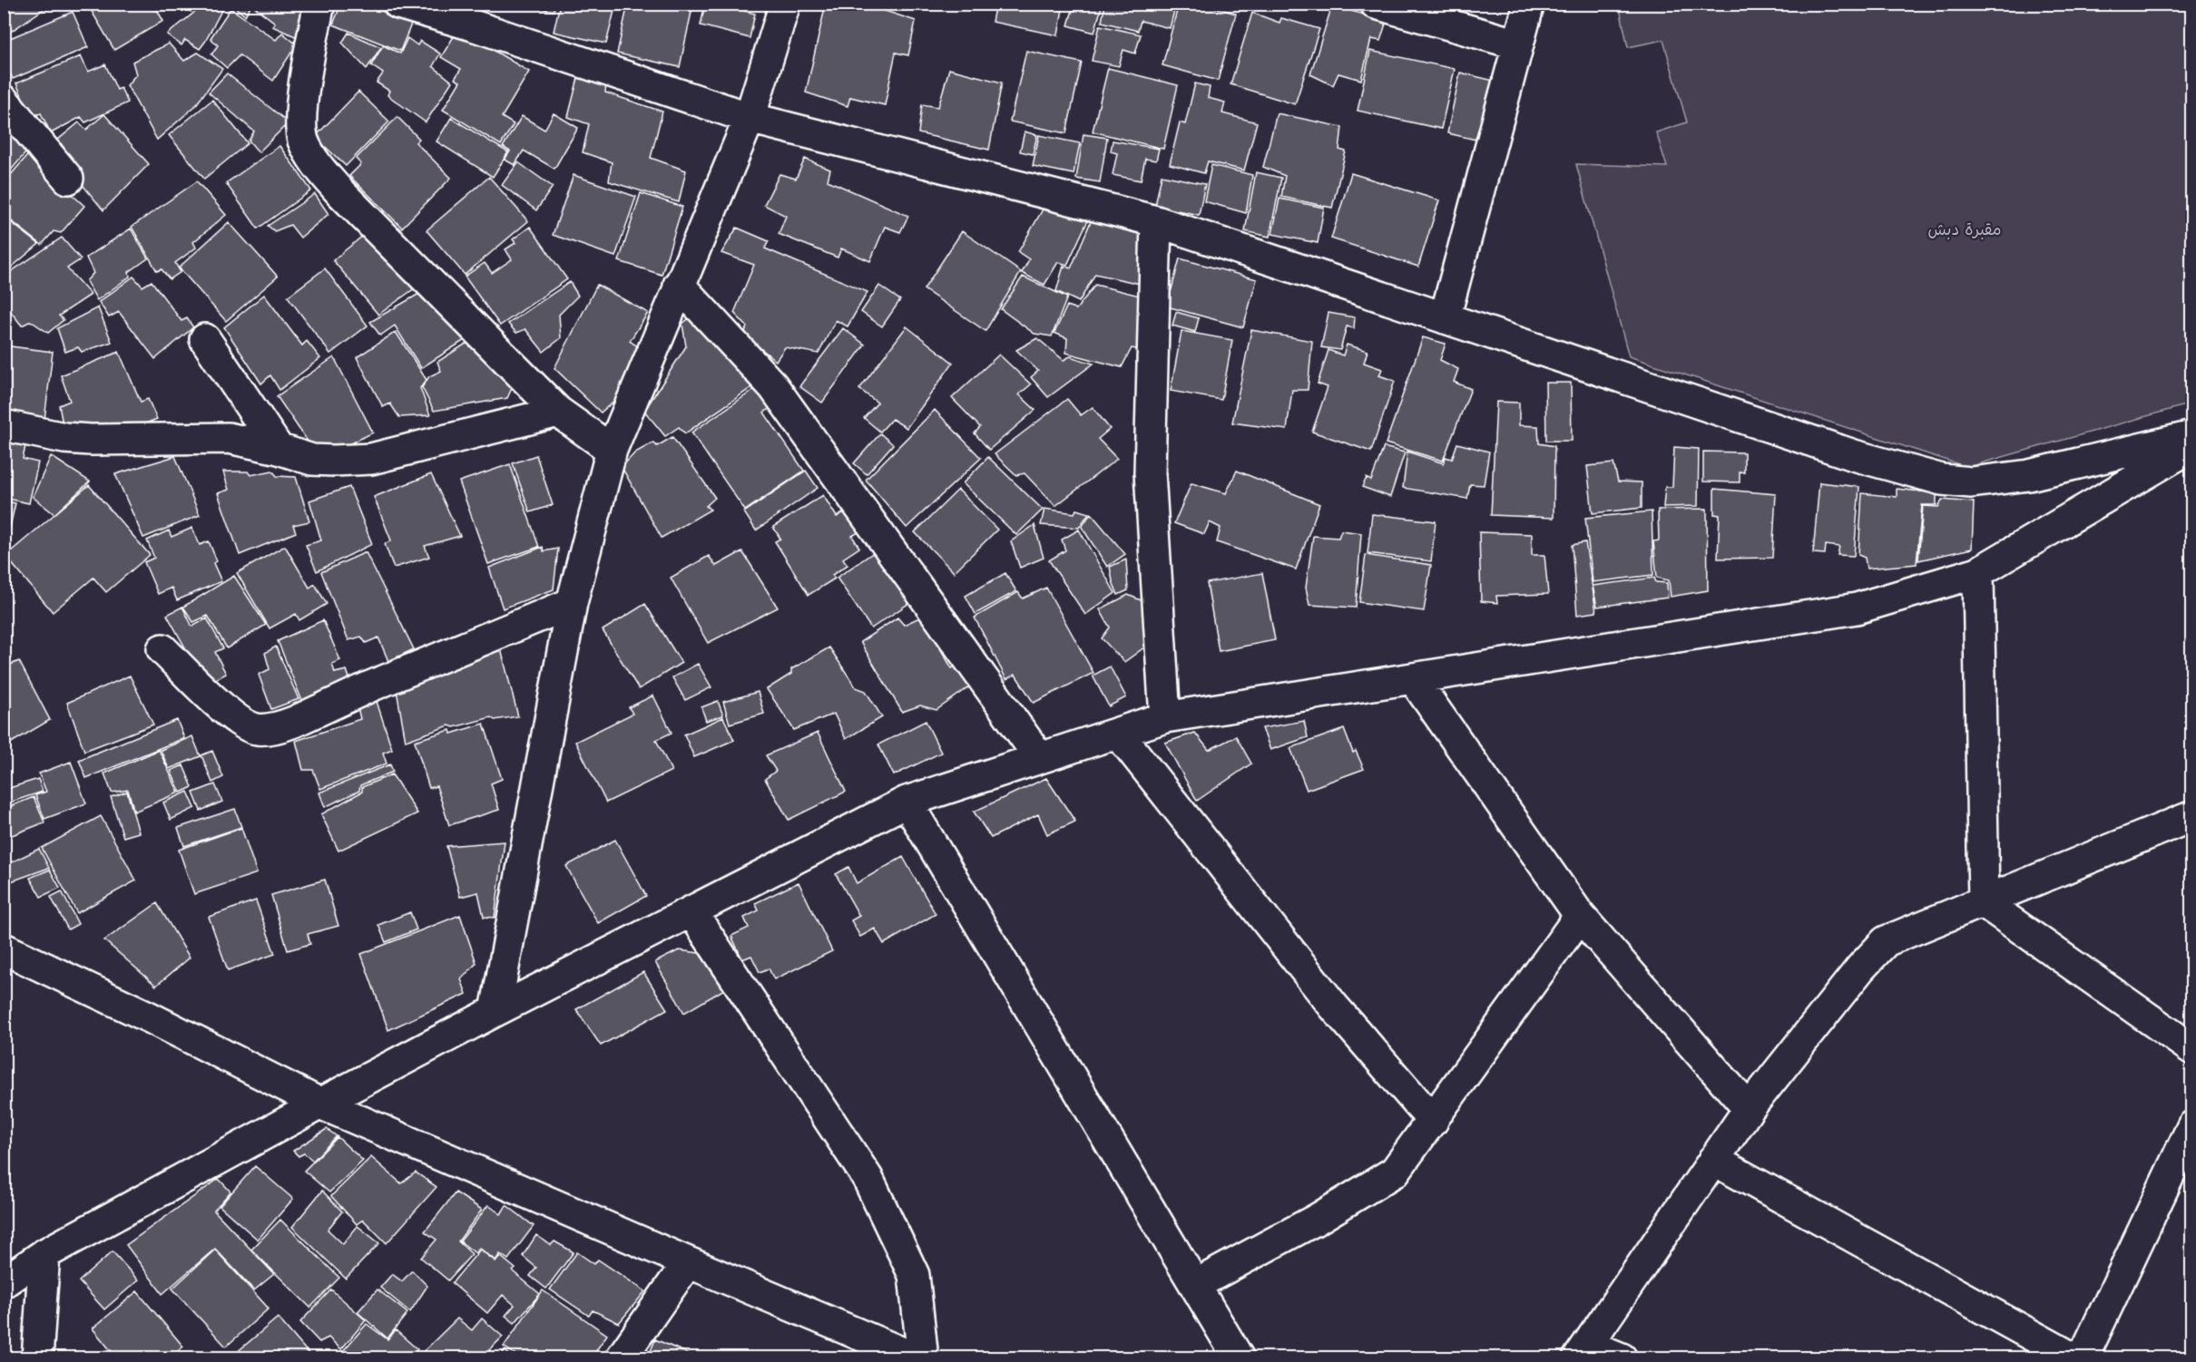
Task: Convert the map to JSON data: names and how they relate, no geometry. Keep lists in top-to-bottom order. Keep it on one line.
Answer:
{"parks":["مقبرة دبش"]}
